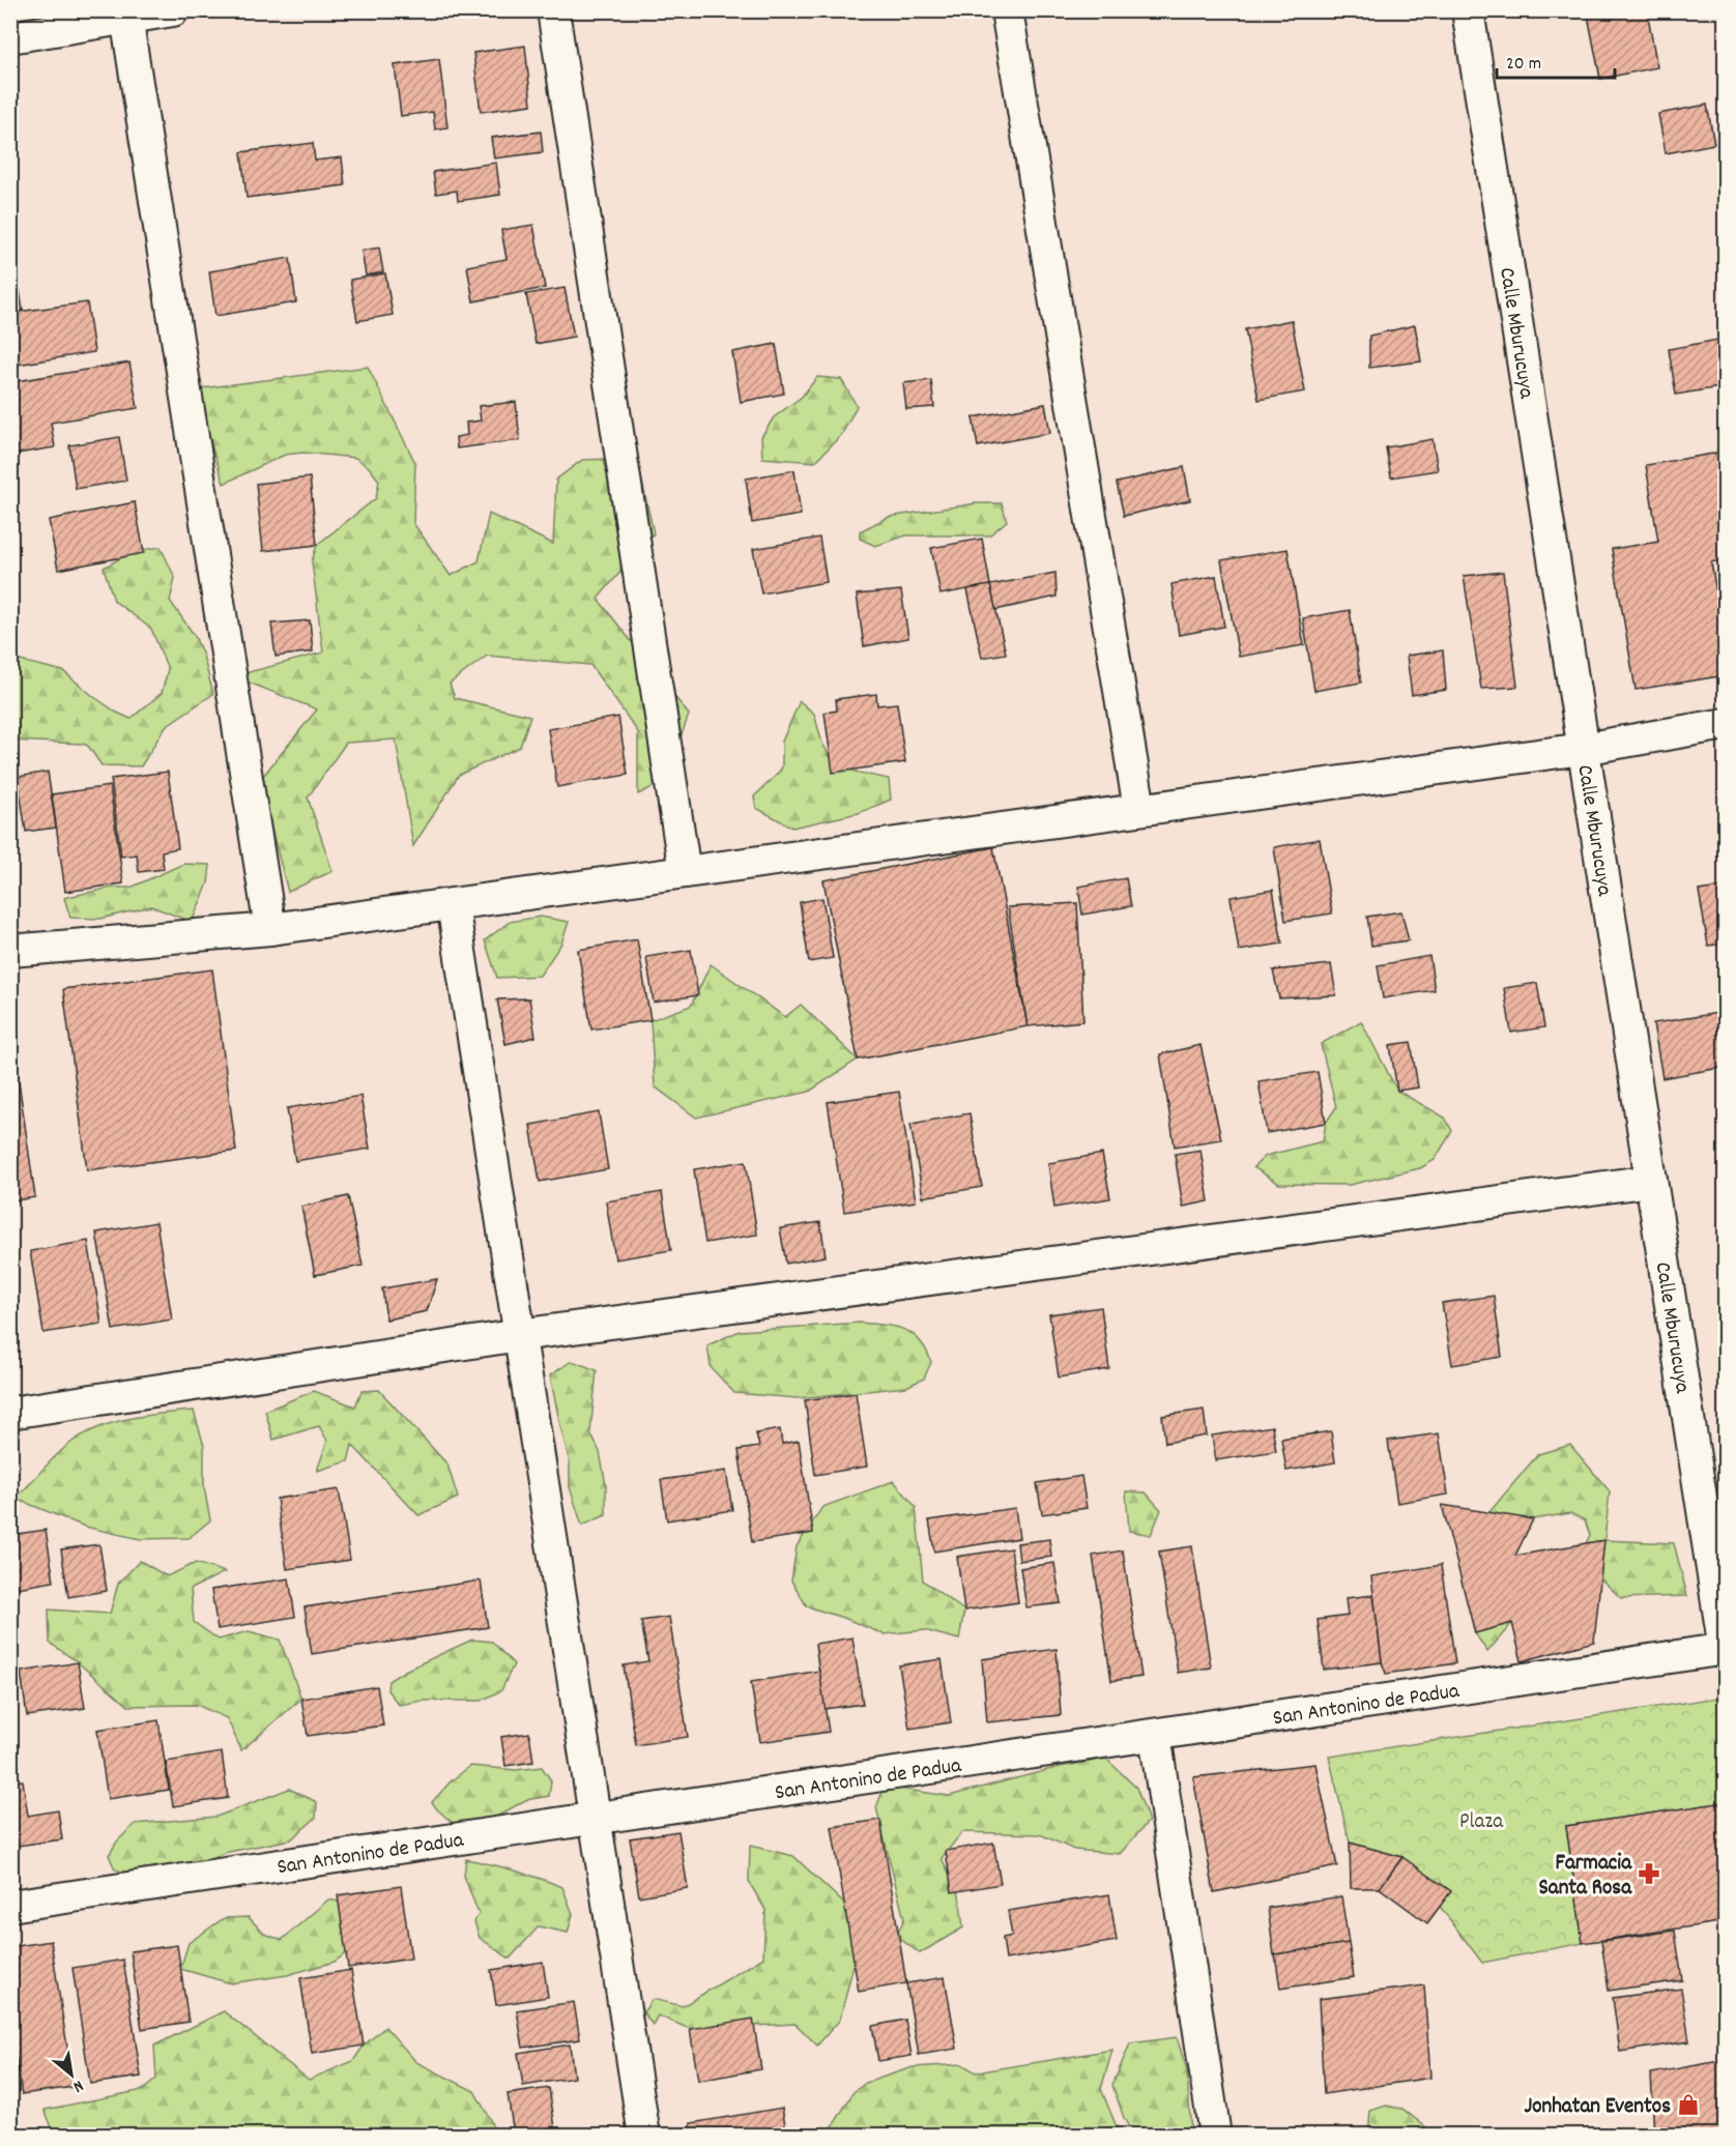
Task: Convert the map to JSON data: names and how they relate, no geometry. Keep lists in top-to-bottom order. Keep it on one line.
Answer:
{"streets":{"street":["Calle Mburucuya","San Antonino de Padua"]},"crossings":[["Calle Mburucuya","San Antonino de Padua"]],"parks":["Plaza"],"places":{"pharmacy":["Farmacia Santa Rosa"],"shop":["Jonhatan Eventos"]},"scale_bar":"20 m","north":"bottom right"}
